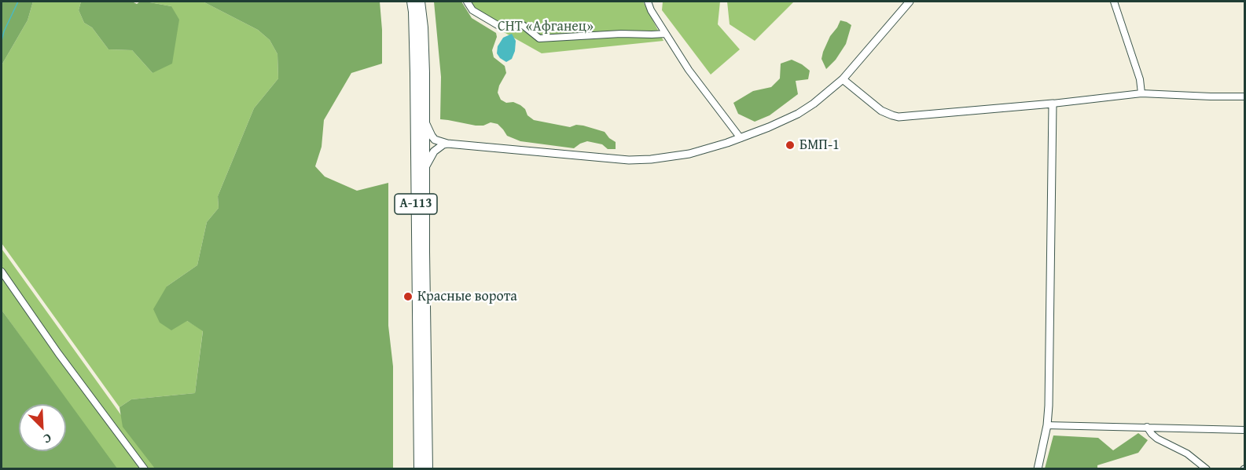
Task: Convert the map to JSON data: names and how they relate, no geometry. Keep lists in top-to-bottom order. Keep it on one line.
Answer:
{"streets":{"highway":["А-113"]},"parks":["СНТ «Афганец»"],"places":["БМП-1","Красные ворота"],"north":"bottom right"}
